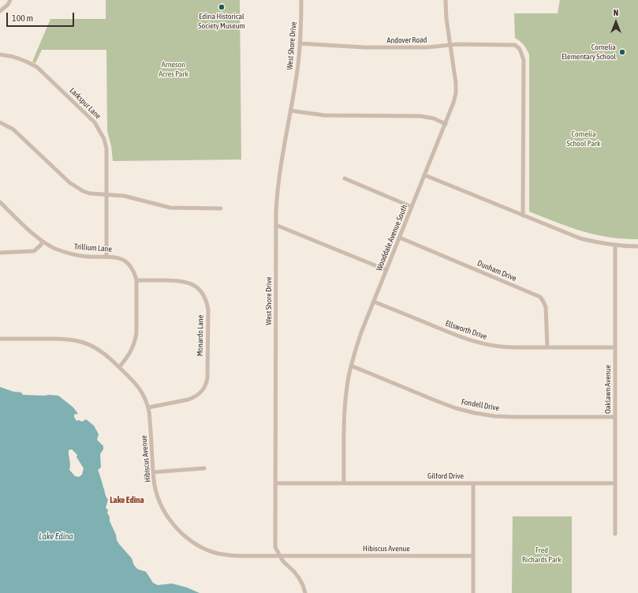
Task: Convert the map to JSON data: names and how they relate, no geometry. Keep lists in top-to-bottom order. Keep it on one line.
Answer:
{"streets":{"street":["Andover Road","West Shore Drive","Larkspur Lane","Wooddale Avenue South","Trillium Lane","Dunham Drive","Ellsworth Drive","Monardo Lane","Oaklawn Avenue","Fondell Drive","Hibiscus Avenue","Gilford Drive"]},"crossings":[["Andover Road","West Shore Drive"],["Andover Road","Wooddale Avenue South"],["West Shore Drive","Hibiscus Avenue"],["West Shore Drive","Gilford Drive"],["Larkspur Lane","Trillium Lane"],["Wooddale Avenue South","Dunham Drive"],["Wooddale Avenue South","Ellsworth Drive"],["Wooddale Avenue South","Fondell Drive"],["Wooddale Avenue South","Gilford Drive"],["Trillium Lane","Monardo Lane"],["Trillium Lane","Hibiscus Avenue"],["Dunham Drive","Ellsworth Drive"],["Ellsworth Drive","Oaklawn Avenue"],["Monardo Lane","Hibiscus Avenue"],["Oaklawn Avenue","Fondell Drive"],["Oaklawn Avenue","Gilford Drive"]],"districts":["Lake Edina"],"water":["Lake Edina"],"parks":["Arneson Acres Park","Cornelia School Park","Fred Richards Park"],"places":["Edina Historical Society Museum","Cornelia Elementary School"],"scale_bar":"100 m","north":"top"}
